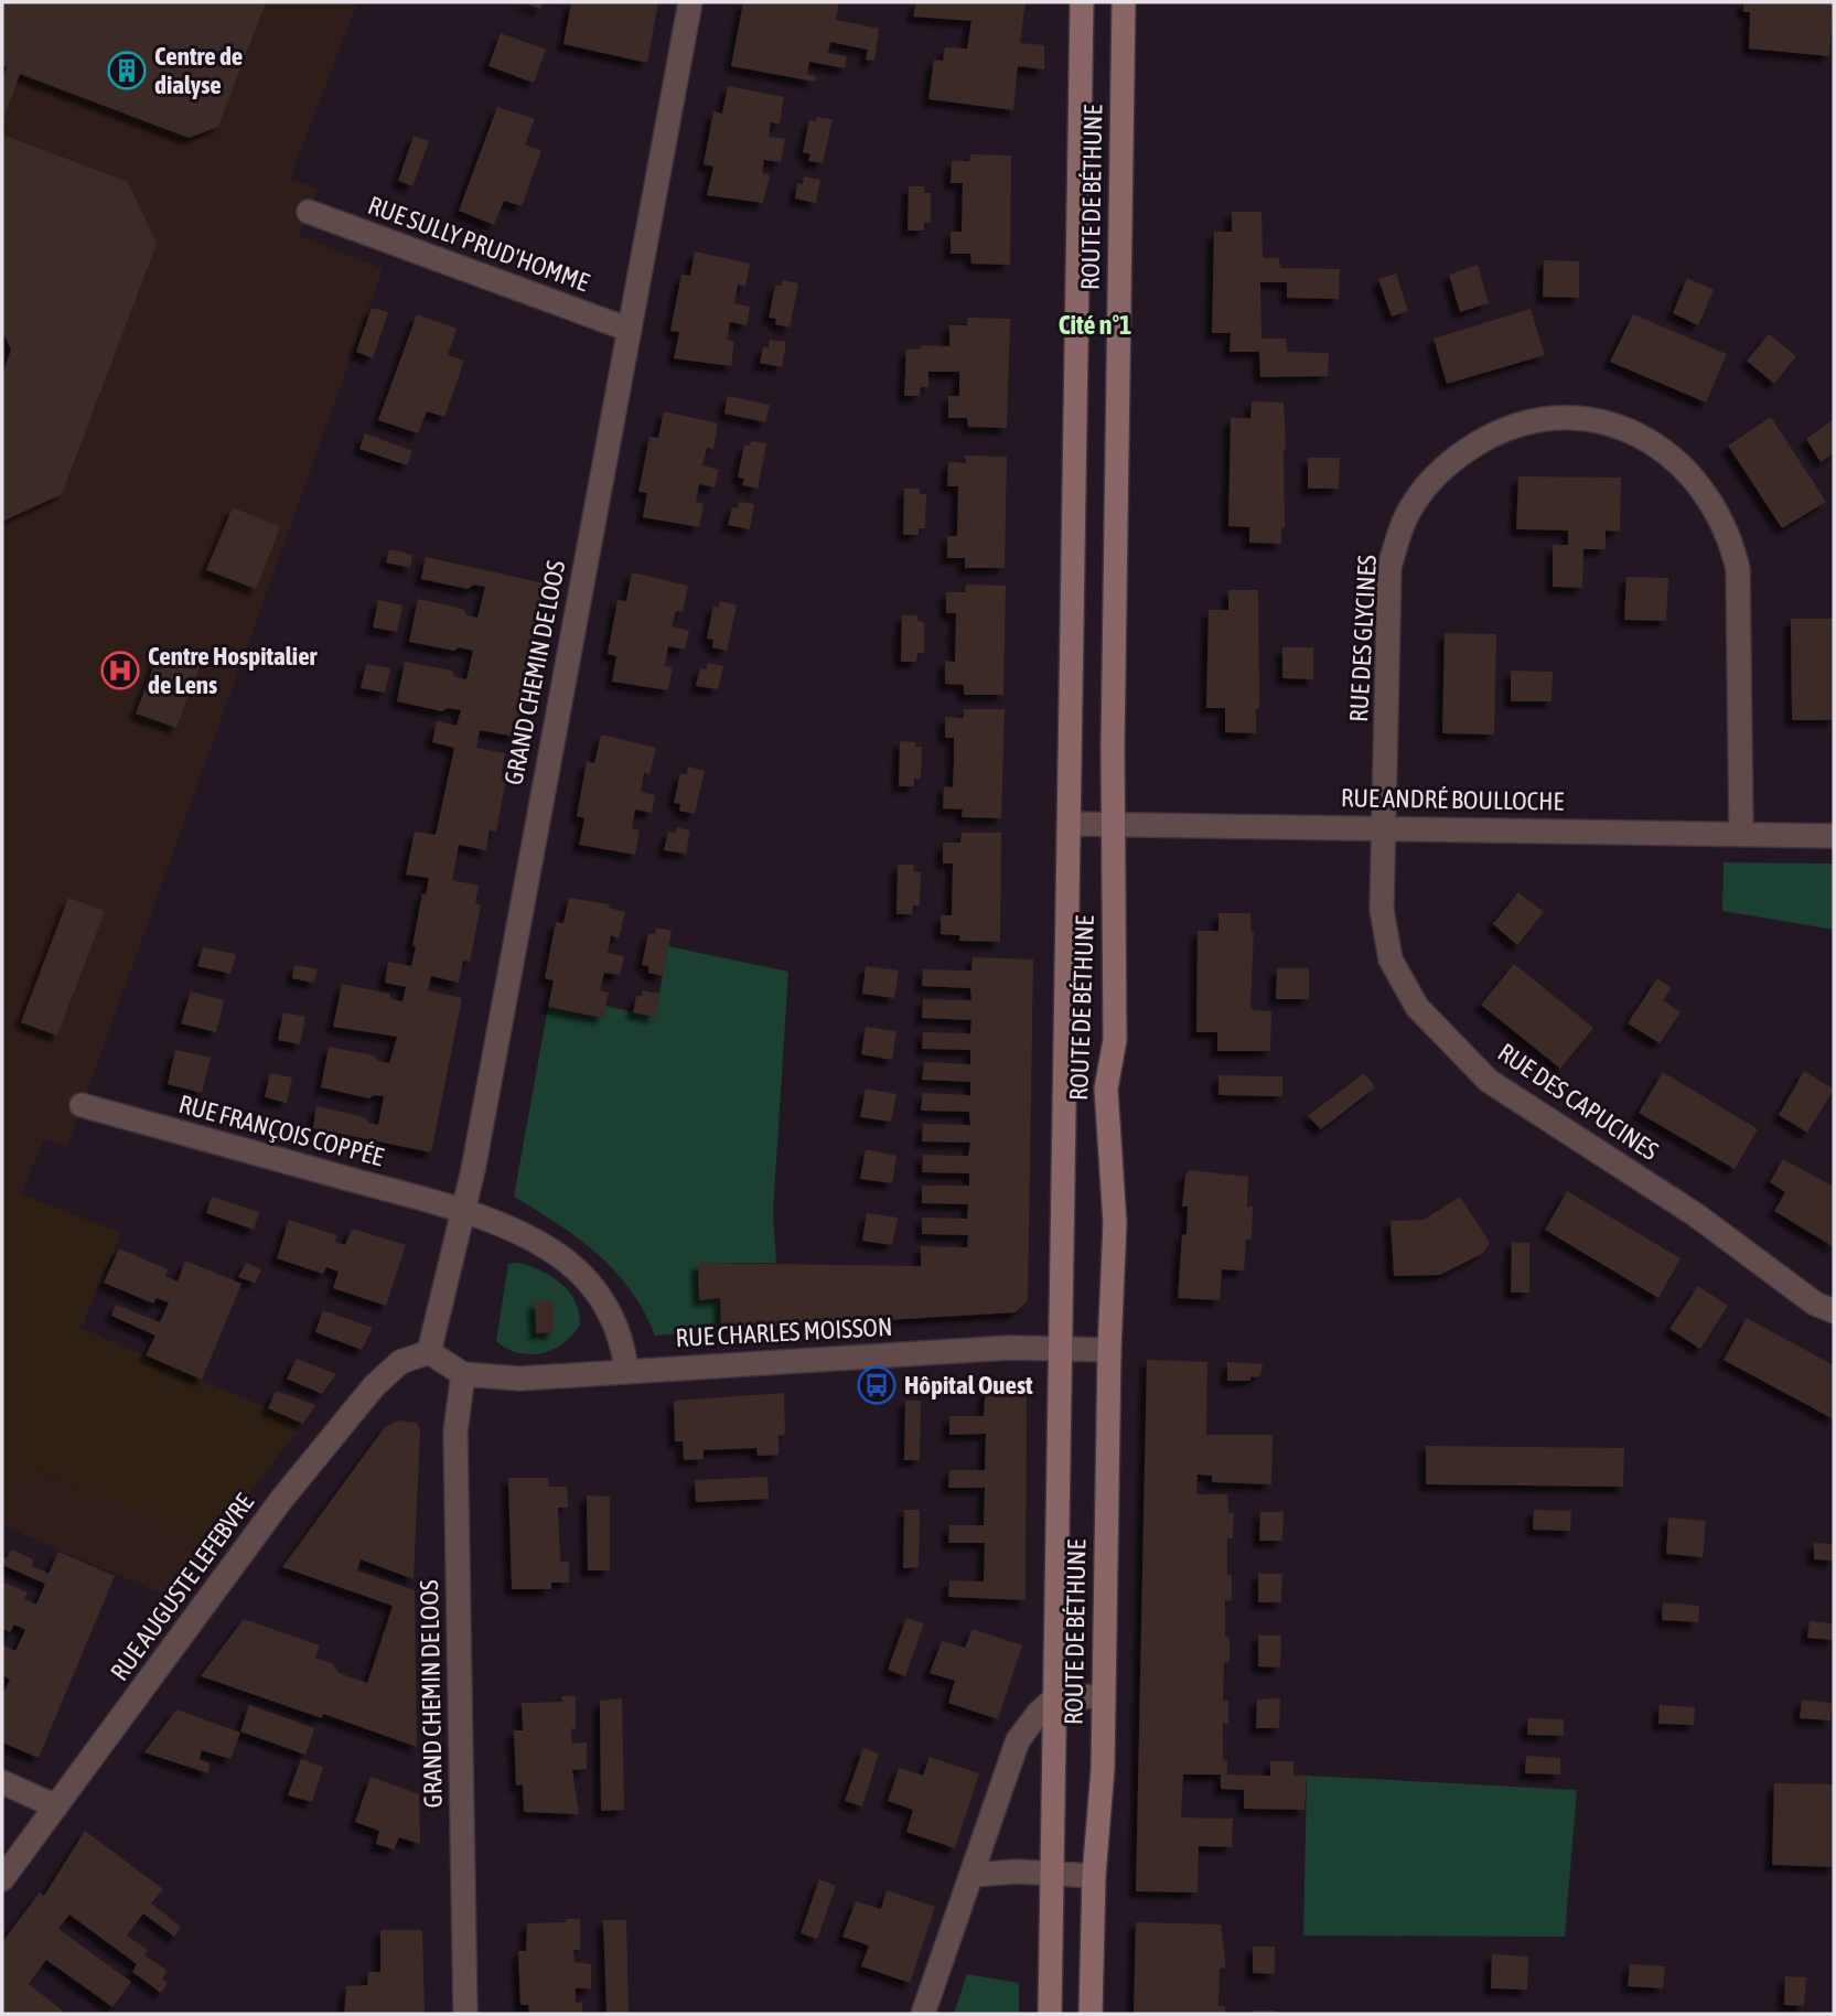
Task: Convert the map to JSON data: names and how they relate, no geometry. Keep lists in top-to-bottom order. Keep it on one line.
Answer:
{"streets":{"main road":["ROUTE DE BÉTHUNE"],"street":["RUE SULLY PRUD'HOMME","RUE DES GLYCINES","GRAND CHEMIN DE LOOS","RUE ANDRÉ BOULLOCHE","RUE DES CAPUCINES","RUE FRANÇOIS COPPÉE","RUE CHARLES MOISSON","RUE AUGUSTE LEFEBVRE"]},"crossings":[["ROUTE DE BÉTHUNE","RUE ANDRÉ BOULLOCHE"],["ROUTE DE BÉTHUNE","RUE CHARLES MOISSON"],["RUE SULLY PRUD'HOMME","GRAND CHEMIN DE LOOS"],["RUE DES GLYCINES","RUE ANDRÉ BOULLOCHE"],["RUE DES GLYCINES","RUE DES CAPUCINES"],["GRAND CHEMIN DE LOOS","RUE FRANÇOIS COPPÉE"],["GRAND CHEMIN DE LOOS","RUE CHARLES MOISSON"],["GRAND CHEMIN DE LOOS","RUE AUGUSTE LEFEBVRE"],["RUE ANDRÉ BOULLOCHE","RUE DES CAPUCINES"],["RUE FRANÇOIS COPPÉE","RUE CHARLES MOISSON"]],"districts":["Cité n°1"],"places":{"building":["Centre de dialyse"],"hospital":["Centre Hospitalier de Lens"],"bus stop":["Hôpital Ouest"]}}
